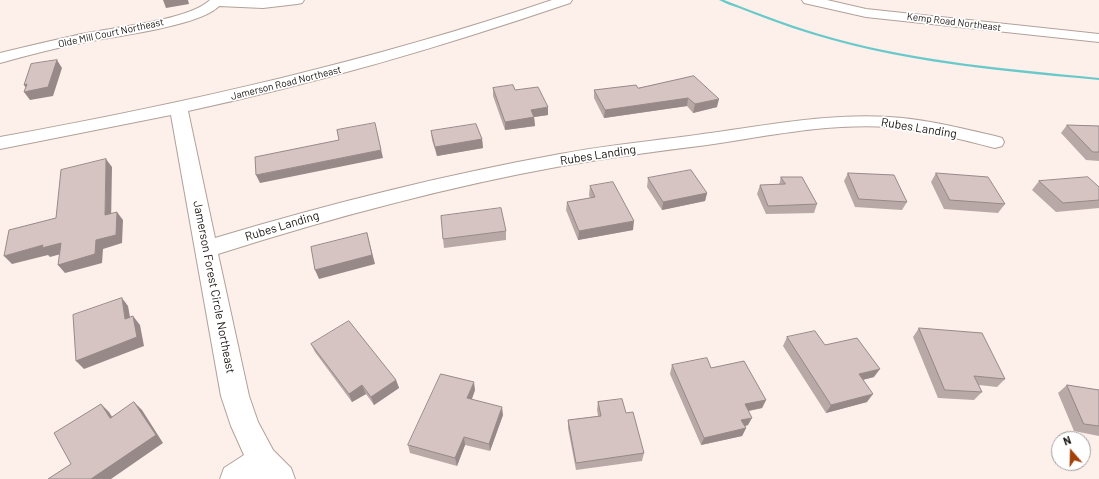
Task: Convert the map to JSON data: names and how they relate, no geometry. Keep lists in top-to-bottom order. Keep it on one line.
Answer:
{"streets":{"street":["Kemp Road Northeast","Olde Mill Court Northeast","Jamerson Road Northeast","Rubes Landing","Jamerson Forest Circle Northeast"]},"crossings":[["Jamerson Road Northeast","Jamerson Forest Circle Northeast"],["Rubes Landing","Jamerson Forest Circle Northeast"]],"north":"top"}
